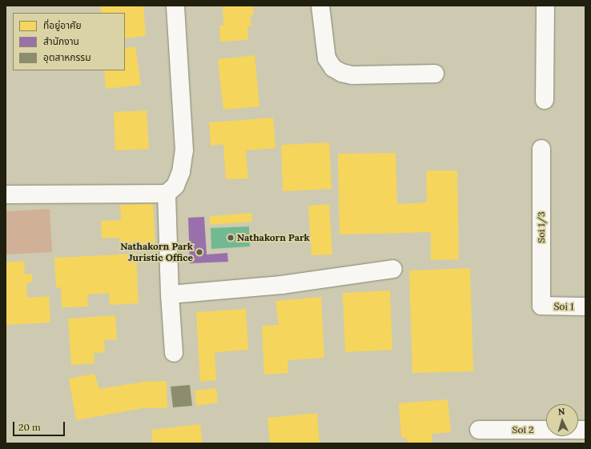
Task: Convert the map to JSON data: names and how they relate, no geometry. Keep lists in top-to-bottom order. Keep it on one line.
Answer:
{"streets":{"street":["Soi 1/3","Soi 1","Soi 2"]},"crossings":[["Soi 1/3","Soi 1"]],"places":["Nathakorn Park","Nathakorn Park Juristic Office"],"legend":["ที่อยู่อาศัย","สำนักงาน","อุตสาหกรรม"],"scale_bar":"20 m","north":"top"}
